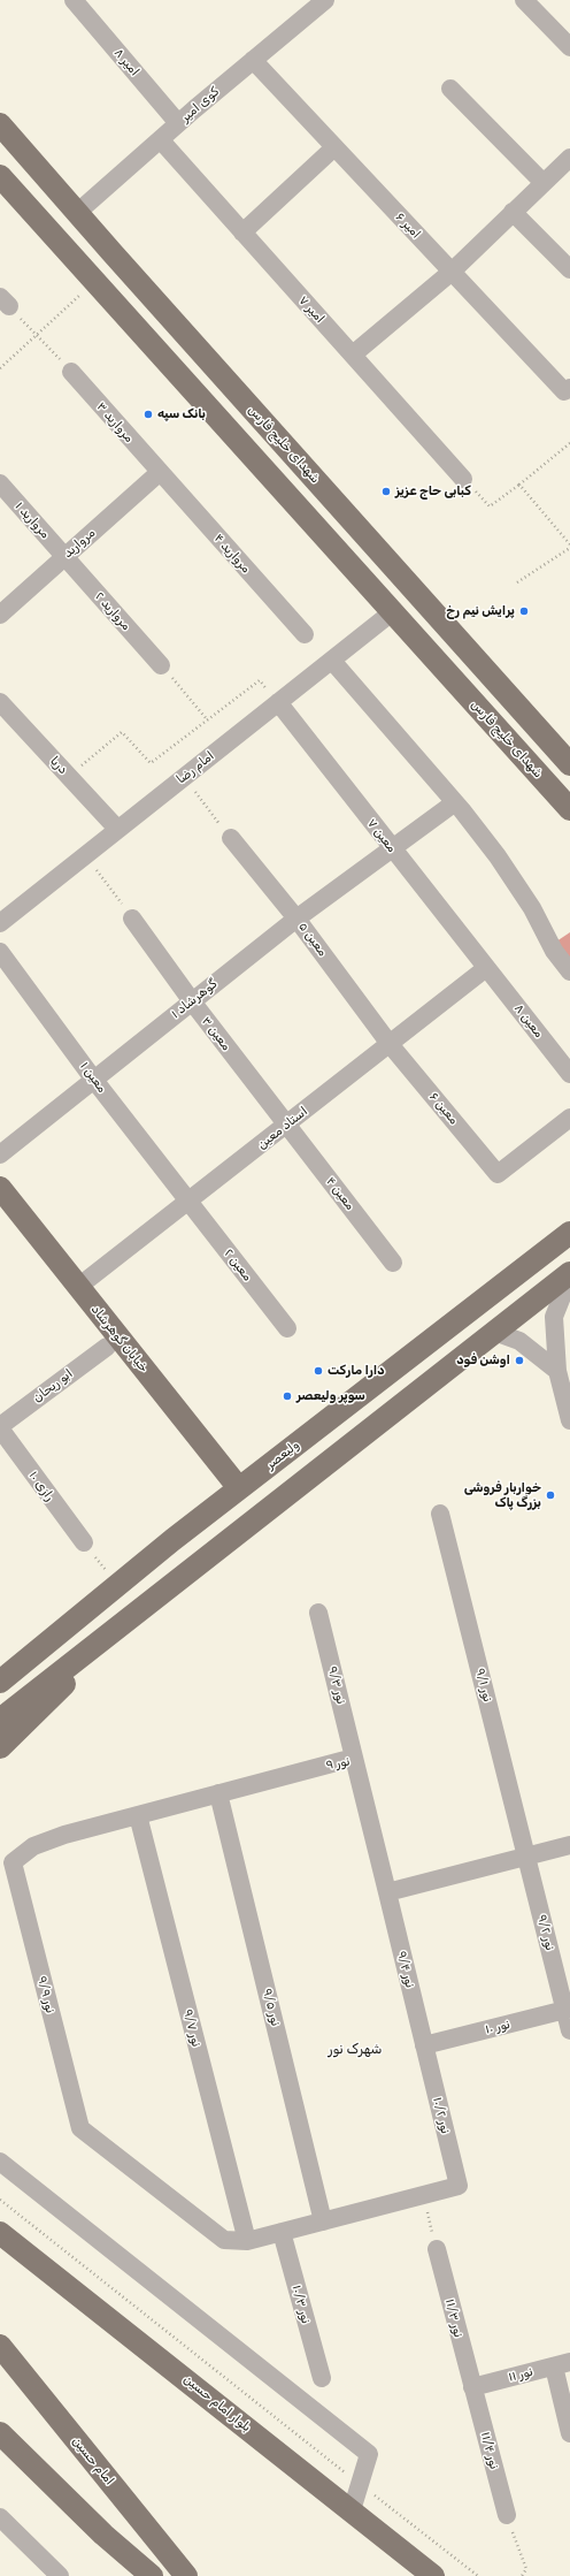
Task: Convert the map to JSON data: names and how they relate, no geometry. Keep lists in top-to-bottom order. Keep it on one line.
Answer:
{"streets":{"main road":["شهدای خلیج فارس","خیابان گوهرشاد","ولیعصر","بلوار امام حسین","امام حسین"],"street":["امیر ۸","کوی امیر","امیر ۶","امیر ۷","مروارید ۳","مروارید ۱","مروارید","مروارید ۴","مروارید ۲","دریا","امام رضا","معین ۷","معین ۵","گوهرشاد ۱","معین ۸","معین ۳","معین ۱","معین ۶","استاد معین","معین ۴","معین ۲","ابو ریحان","رازی ۱۰","نور ۹/۳","نور ۹/۱","نور ۹","نور ۹/۲","نور ۹/۴","نور ۹/۹","نور ۹/۵","نور ۱۰","نور ۹/۷","نور ۱۰/۲","نور ۱۰/۳","نور ۱۱/۳","نور ۱۱","نور ۱۱/۴"]},"crossings":[["امیر ۸","کوی امیر"],["کوی امیر","امیر ۶"],["کوی امیر","امیر ۷"],["کوی امیر","شهدای خلیج فارس"],["مروارید ۳","مروارید"],["مروارید ۳","مروارید ۴"],["شهدای خلیج فارس","امام رضا"],["مروارید ۱","مروارید"],["مروارید ۱","مروارید ۲"],["مروارید","مروارید ۴"],["مروارید","مروارید ۲"],["دریا","امام رضا"],["امام رضا","معین ۷"],["معین ۷","گوهرشاد ۱"],["معین ۷","معین ۸"],["معین ۷","استاد معین"],["معین ۵","گوهرشاد ۱"],["معین ۵","معین ۶"],["معین ۵","استاد معین"],["گوهرشاد ۱","معین ۳"],["گوهرشاد ۱","معین ۱"],["معین ۸","استاد معین"],["معین ۳","استاد معین"],["معین ۳","معین ۴"],["معین ۱","استاد معین"],["معین ۱","معین ۲"],["معین ۶","استاد معین"],["استاد معین","معین ۴"],["استاد معین","معین ۲"],["استاد معین","خیابان گوهرشاد"],["خیابان گوهرشاد","ولیعصر"],["ابو ریحان","رازی ۱۰"],["نور ۹/۳","نور ۹"],["نور ۹/۱","نور ۹/۲"],["نور ۹","نور ۹/۴"],["نور ۹","نور ۹/۹"],["نور ۹","نور ۹/۵"],["نور ۹","نور ۹/۷"],["نور ۹/۲","نور ۱۰"],["نور ۹/۴","نور ۱۰"],["نور ۹/۴","نور ۱۰/۲"],["نور ۹/۹","نور ۹/۷"],["نور ۱۰","نور ۱۰/۲"],["نور ۱۱/۳","نور ۱۱"],["نور ۱۱/۳","نور ۱۱/۴"],["نور ۱۱","نور ۱۱/۴"]],"districts":["شهرک نور"],"places":["بانک سپه","کبابی حاج عزیز","پرایش نیم رخ","اوشن فود","دارا مارکت","سوپر ولیعصر","خواربار فروشی بزرگ پاک"]}
